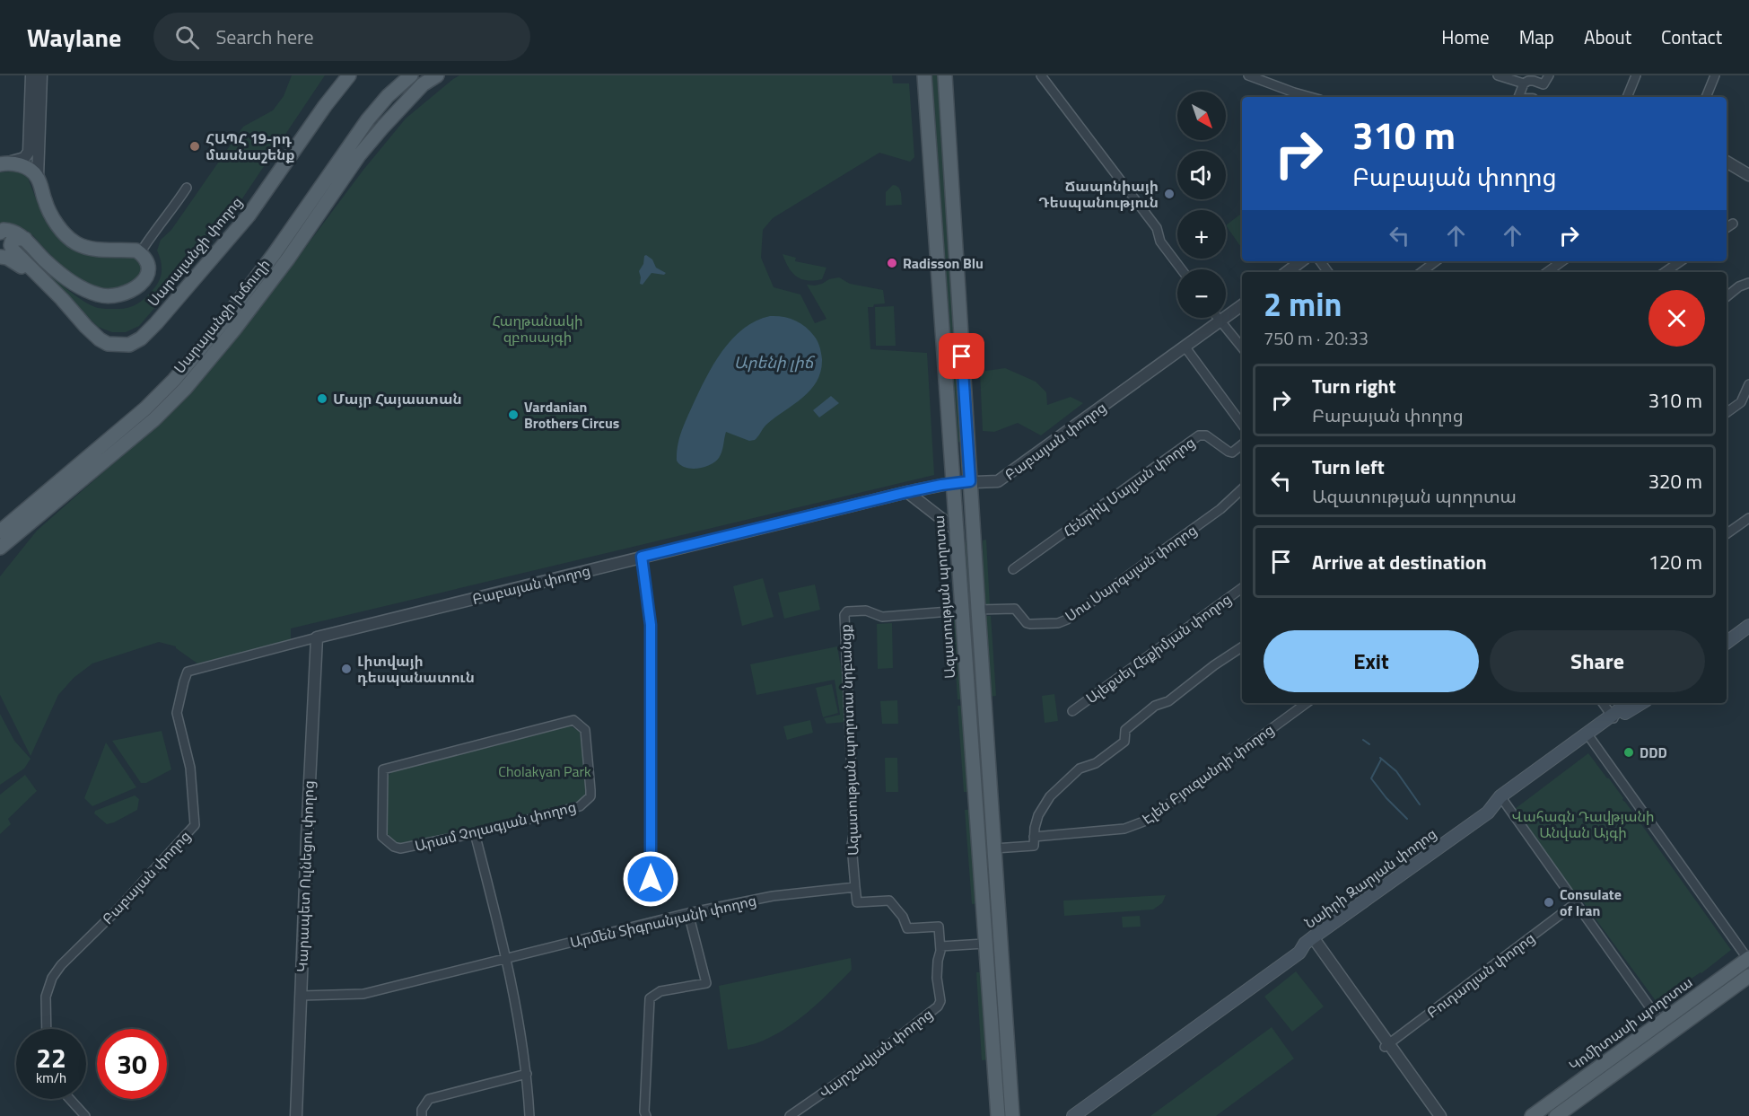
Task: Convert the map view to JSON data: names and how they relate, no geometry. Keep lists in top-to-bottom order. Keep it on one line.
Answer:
{"streets":{"main road":["Սարալանջի փողոց","Սարալանջի խճուղի","Ազատության պողոտա","Նաիրի Զարյան փողոց","Կոմիտասի պողոտա"],"street":["Բաբայան փողոց","Հենրիկ Մալյան փողոց","Սոս Սարգսյան փողոց","Ալեքսեյ Հեքիմյան փողոց","Ազատության պողոտա նրբանցք","Էլեն Բյուզանդի փողոց","Արամ Չոլագյան փողոց","Կարապետ Ուլնեցու փողոց","Արմեն Տիգրանյանի փողոց","Բուդաղյան փողոց","Վարշավյան փողոց"]},"crossings":[["Բաբայան փողոց","Ազատության պողոտա"],["Բաբայան փողոց","Կարապետ Ուլնեցու փողոց"],["Ազատության պողոտա","Ազատության պողոտա նրբանցք"],["Ազատության պողոտա նրբանցք","Արմեն Տիգրանյանի փողոց"],["Կարապետ Ուլնեցու փողոց","Արմեն Տիգրանյանի փողոց"]],"water":["Արենի լիճ"],"parks":["Հաղթանակի զբոսայգի","Cholakyan Park","Վահագն Դավթյանի Անվան Այգի"],"places":["ՀԱՊՀ 19-րդ մասնաշենք","Ճապոնիայի Դեսպանություն","Radisson Blu","Մայր Հայաստան","Vardanian Brothers Circus","Լիտվայի դեսպանատուն","DDD","Consulate of Iran"],"north":"bottom right","page":{"header":"Waylane","search":"Search here","nav":["Home","Map","About","Contact"],"map_buttons":["+","−"],"turn":["310 m","Բաբայան փողոց"],"heading":["2 min","750 m · 20:33"],"list":[{"name":"Turn right","note":"Բաբայան փողոց","value":"310 m"},{"name":"Turn left","note":"Ազատության պողոտա","value":"320 m"},{"name":"Arrive at destination","value":"120 m"}],"buttons":["Exit","Share"],"speed":"22 km/h","limit":"30"}}
